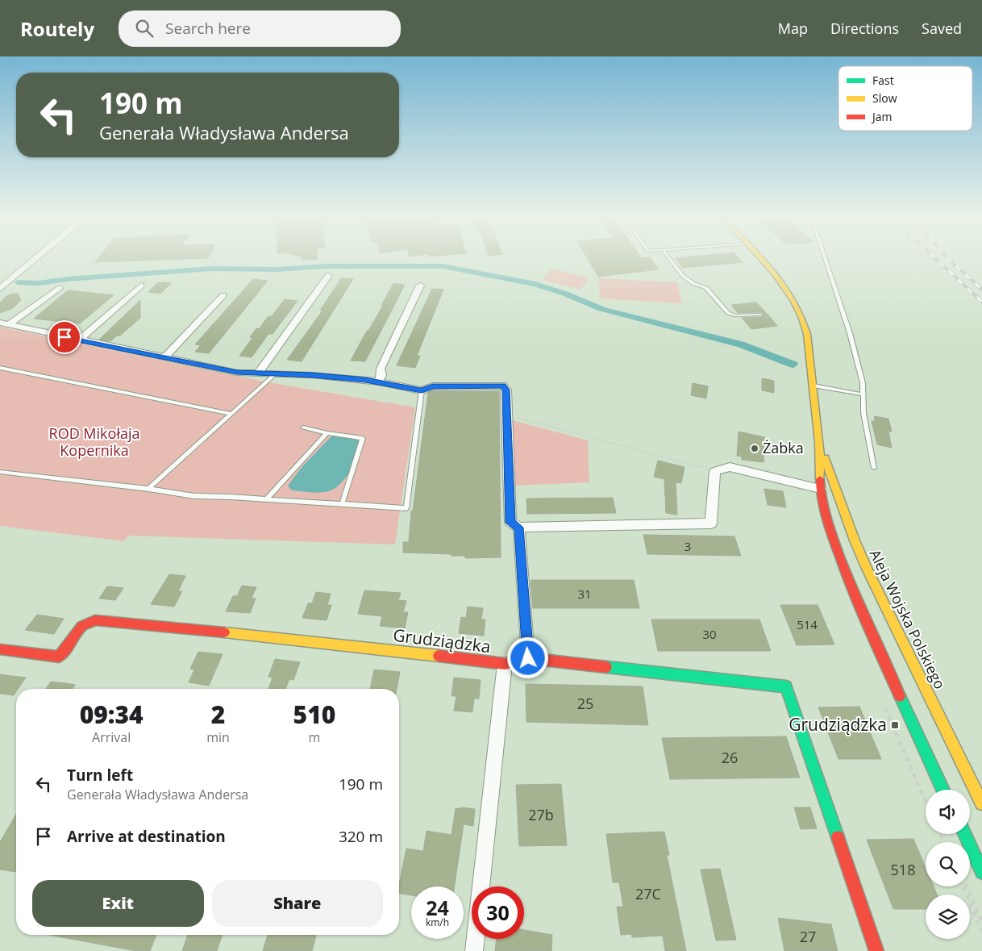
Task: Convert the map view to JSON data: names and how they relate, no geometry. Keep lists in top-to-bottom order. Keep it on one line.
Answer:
{"streets":{"main road":["Aleja Wojska Polskiego","Grudziądzka"]},"parks":["ROD Mikołaja Kopernika"],"places":{"other":["Żabka"],"transit":["Grudziądzka"]},"house_numbers":["3","31","514","30","25","26","27b","518","27C","27"],"legend":["Fast","Slow","Jam"],"page":{"header":"Routely","search":"Search here","nav":["Map","Directions","Saved"],"turn":["190 m","Generała Władysława Andersa"],"eta":["09:34","Arrival","2","min","510","m"],"list":[{"name":"Turn left","note":"Generała Władysława Andersa","value":"190 m"},{"name":"Arrive at destination","value":"320 m"}],"buttons":["Exit","Share"],"speed":"24 km/h","limit":"30"}}
